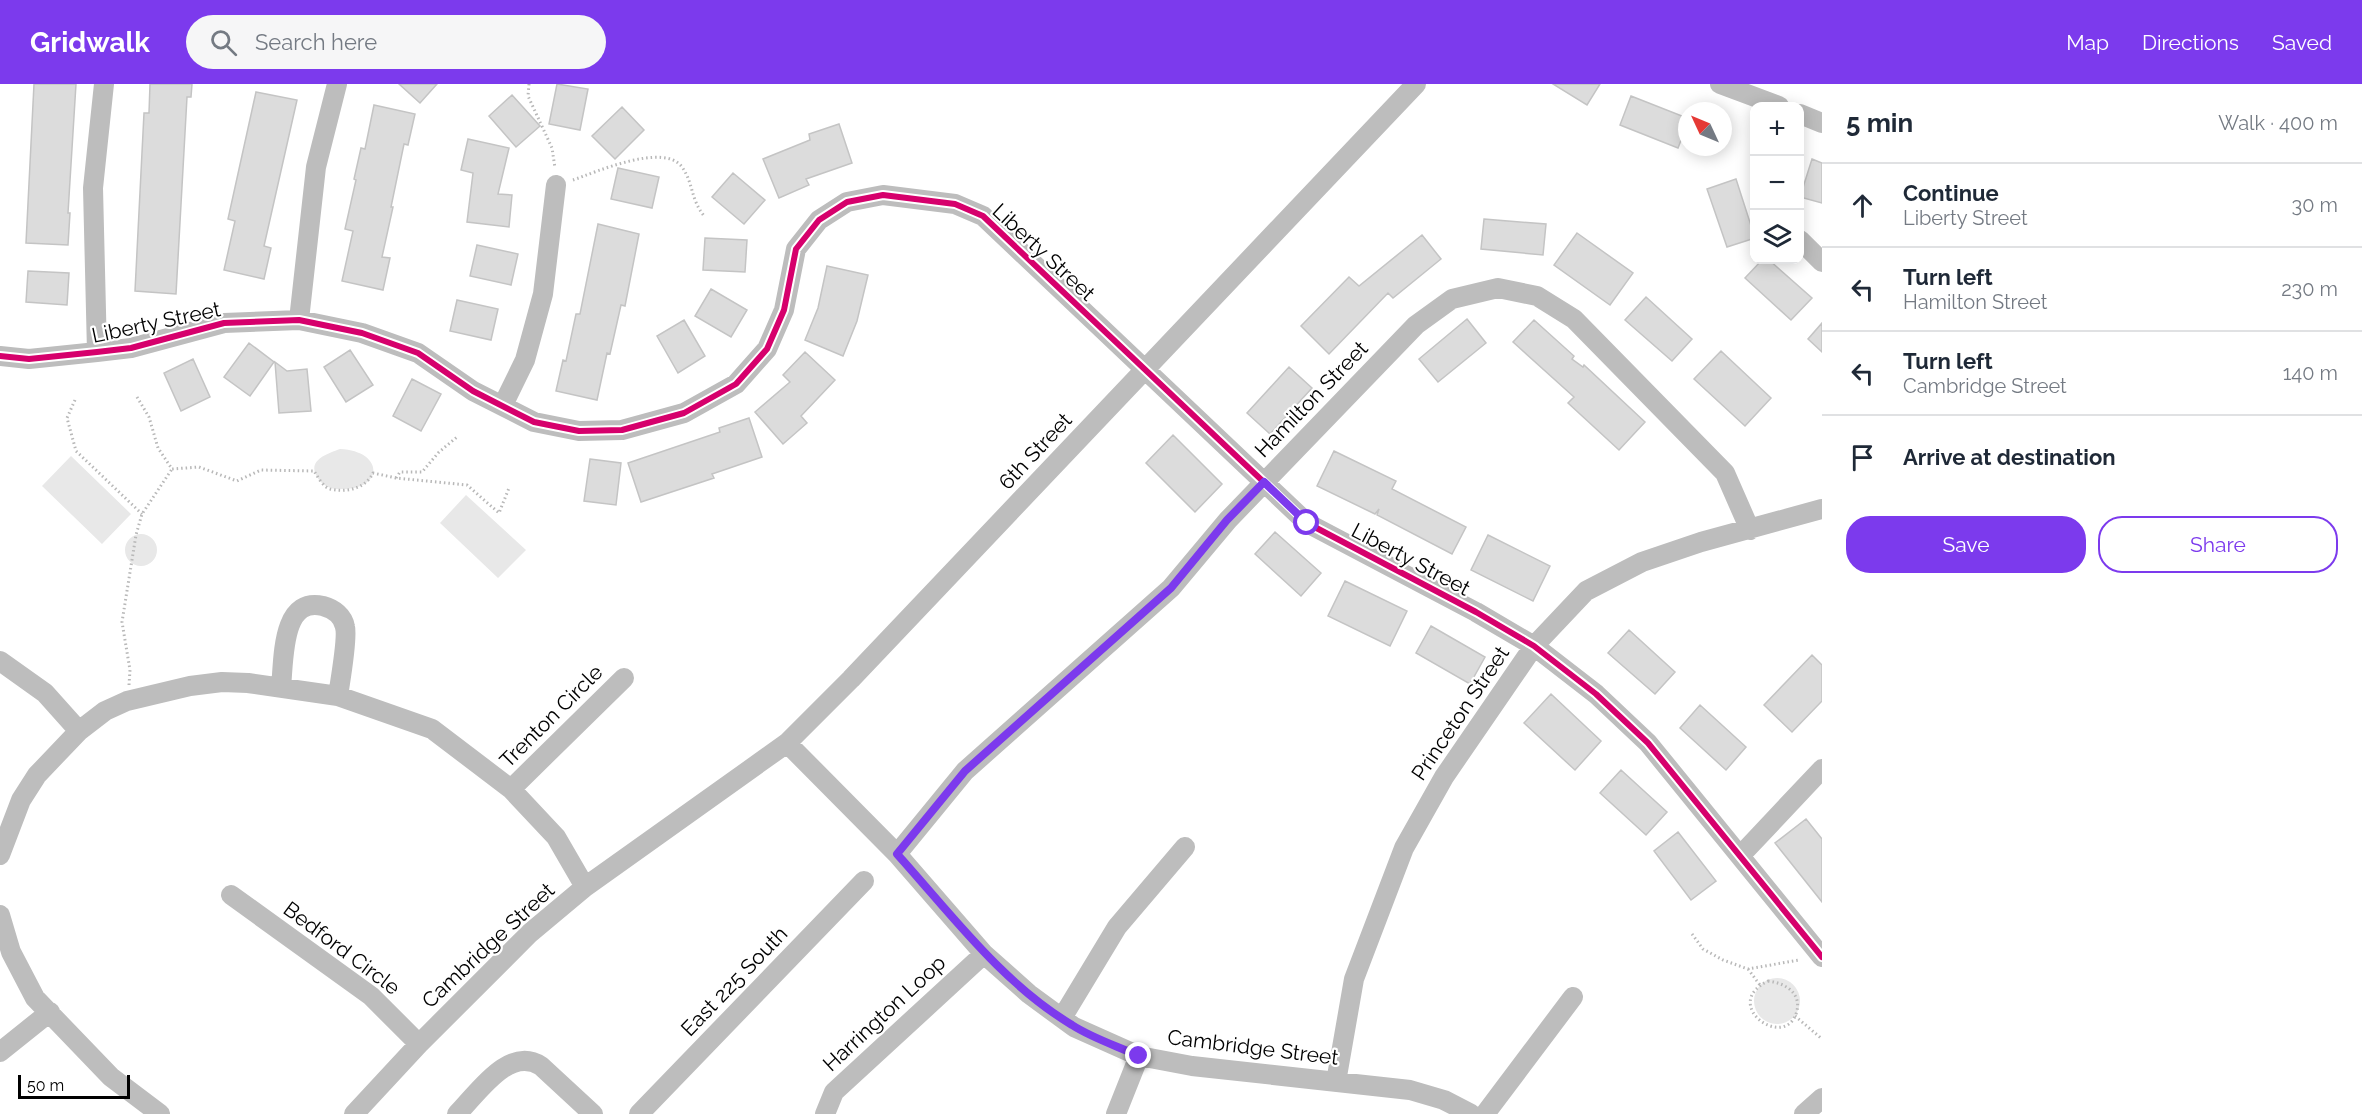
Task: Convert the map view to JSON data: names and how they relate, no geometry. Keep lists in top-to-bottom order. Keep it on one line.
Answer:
{"streets":{"street":["Liberty Street","Hamilton Street","6th Street","Princeton Street","Trenton Circle","Cambridge Street","Bedford Circle","East 225 South","Harrington Loop"]},"crossings":[["Liberty Street","Hamilton Street"],["Liberty Street","6th Street"],["Liberty Street","Princeton Street"],["Hamilton Street","Princeton Street"],["Hamilton Street","Cambridge Street"],["6th Street","Cambridge Street"],["Princeton Street","Cambridge Street"],["Cambridge Street","Bedford Circle"],["Cambridge Street","Harrington Loop"]],"scale_bar":"50 m","north":"top left","page":{"header":"Gridwalk","search":"Search here","nav":["Map","Directions","Saved"],"heading":["5 min","Walk · 400 m"],"map_buttons":["+","−"],"list":[["Continue","Liberty Street","30 m"],["Turn left","Hamilton Street","230 m"],["Turn left","Cambridge Street","140 m"],"Arrive at destination"],"buttons":["Save","Share"],"scale":"50 m"}}
